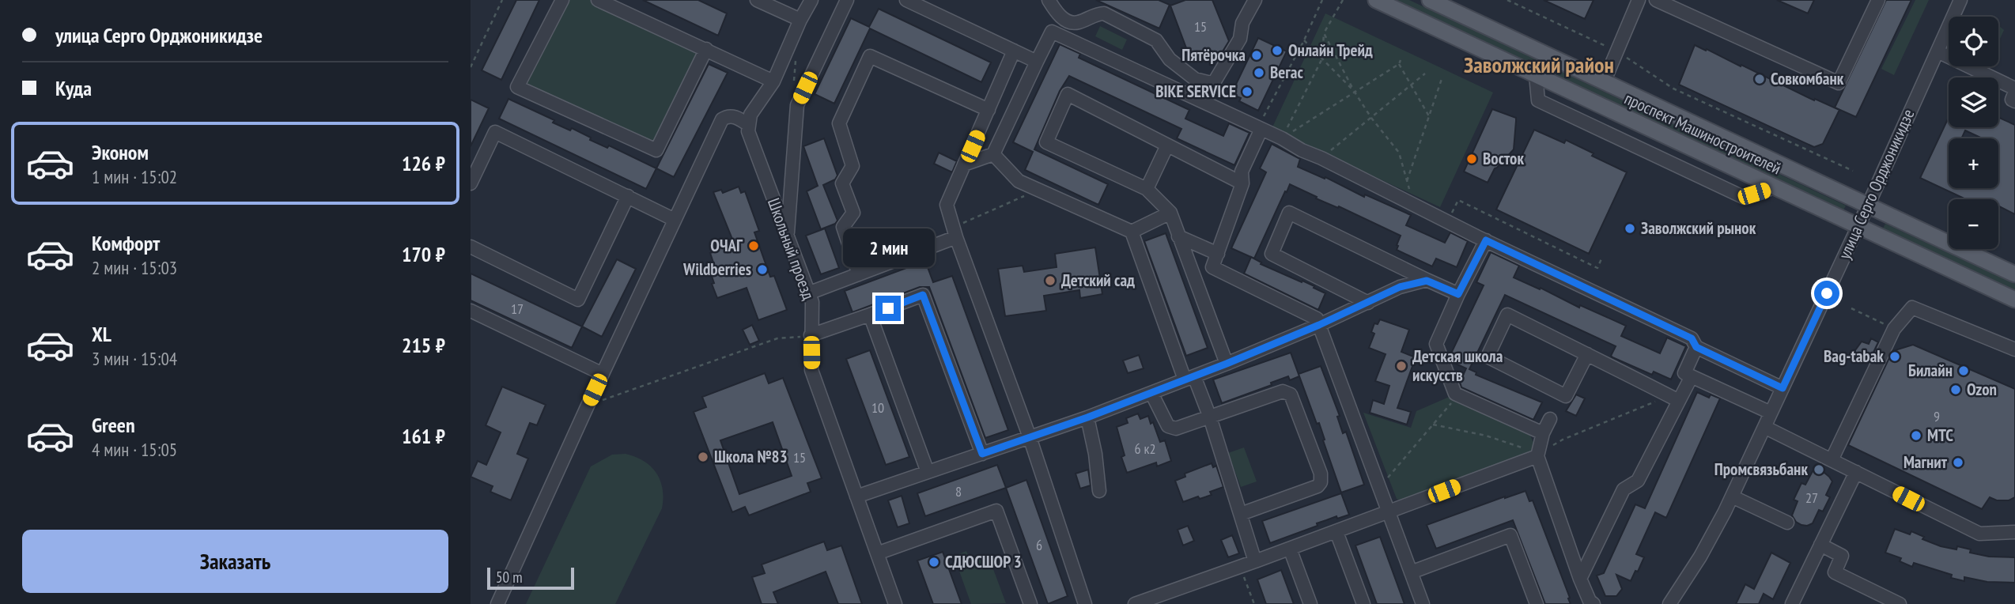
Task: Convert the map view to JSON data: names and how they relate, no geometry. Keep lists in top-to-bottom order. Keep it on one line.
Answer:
{"streets":{"main road":["проспект Машиностроителей"],"street":["улица Серго Орджоникидзе","Школьный проезд"]},"crossings":[["проспект Машиностроителей","улица Серго Орджоникидзе"]],"districts":["Заволжский район"],"places":["Онлайн Трейд","Пятёрочка","Вегас","Совкомбанк","BIKE SERVICE","Восток","Заволжский рынок","ОЧАГ","Wildberries","Детский сад","Bag-tabak","Детская школа искусств","Билайн","Ozon","МТС","Школа №83","Магнит","Промсвязьбанк","СДЮСШОР 3"],"house_numbers":["15","17","10","9","6 к2","15","8","27","6"],"scale_bar":"50 m","page":{"banner":["улица Серго Орджоникидзе","Куда"],"map_buttons":["+","−"],"list":[{"name":"Эконом","note":"1 мин · 15:02","value":"126 ₽"},{"name":"Комфорт","note":"2 мин · 15:03","value":"170 ₽"},{"name":"XL","note":"3 мин · 15:04","value":"215 ₽"},{"name":"Green","note":"4 мин · 15:05","value":"161 ₽"}],"bubble":"2 мин","buttons":"Заказать","scale":"50 m"}}
